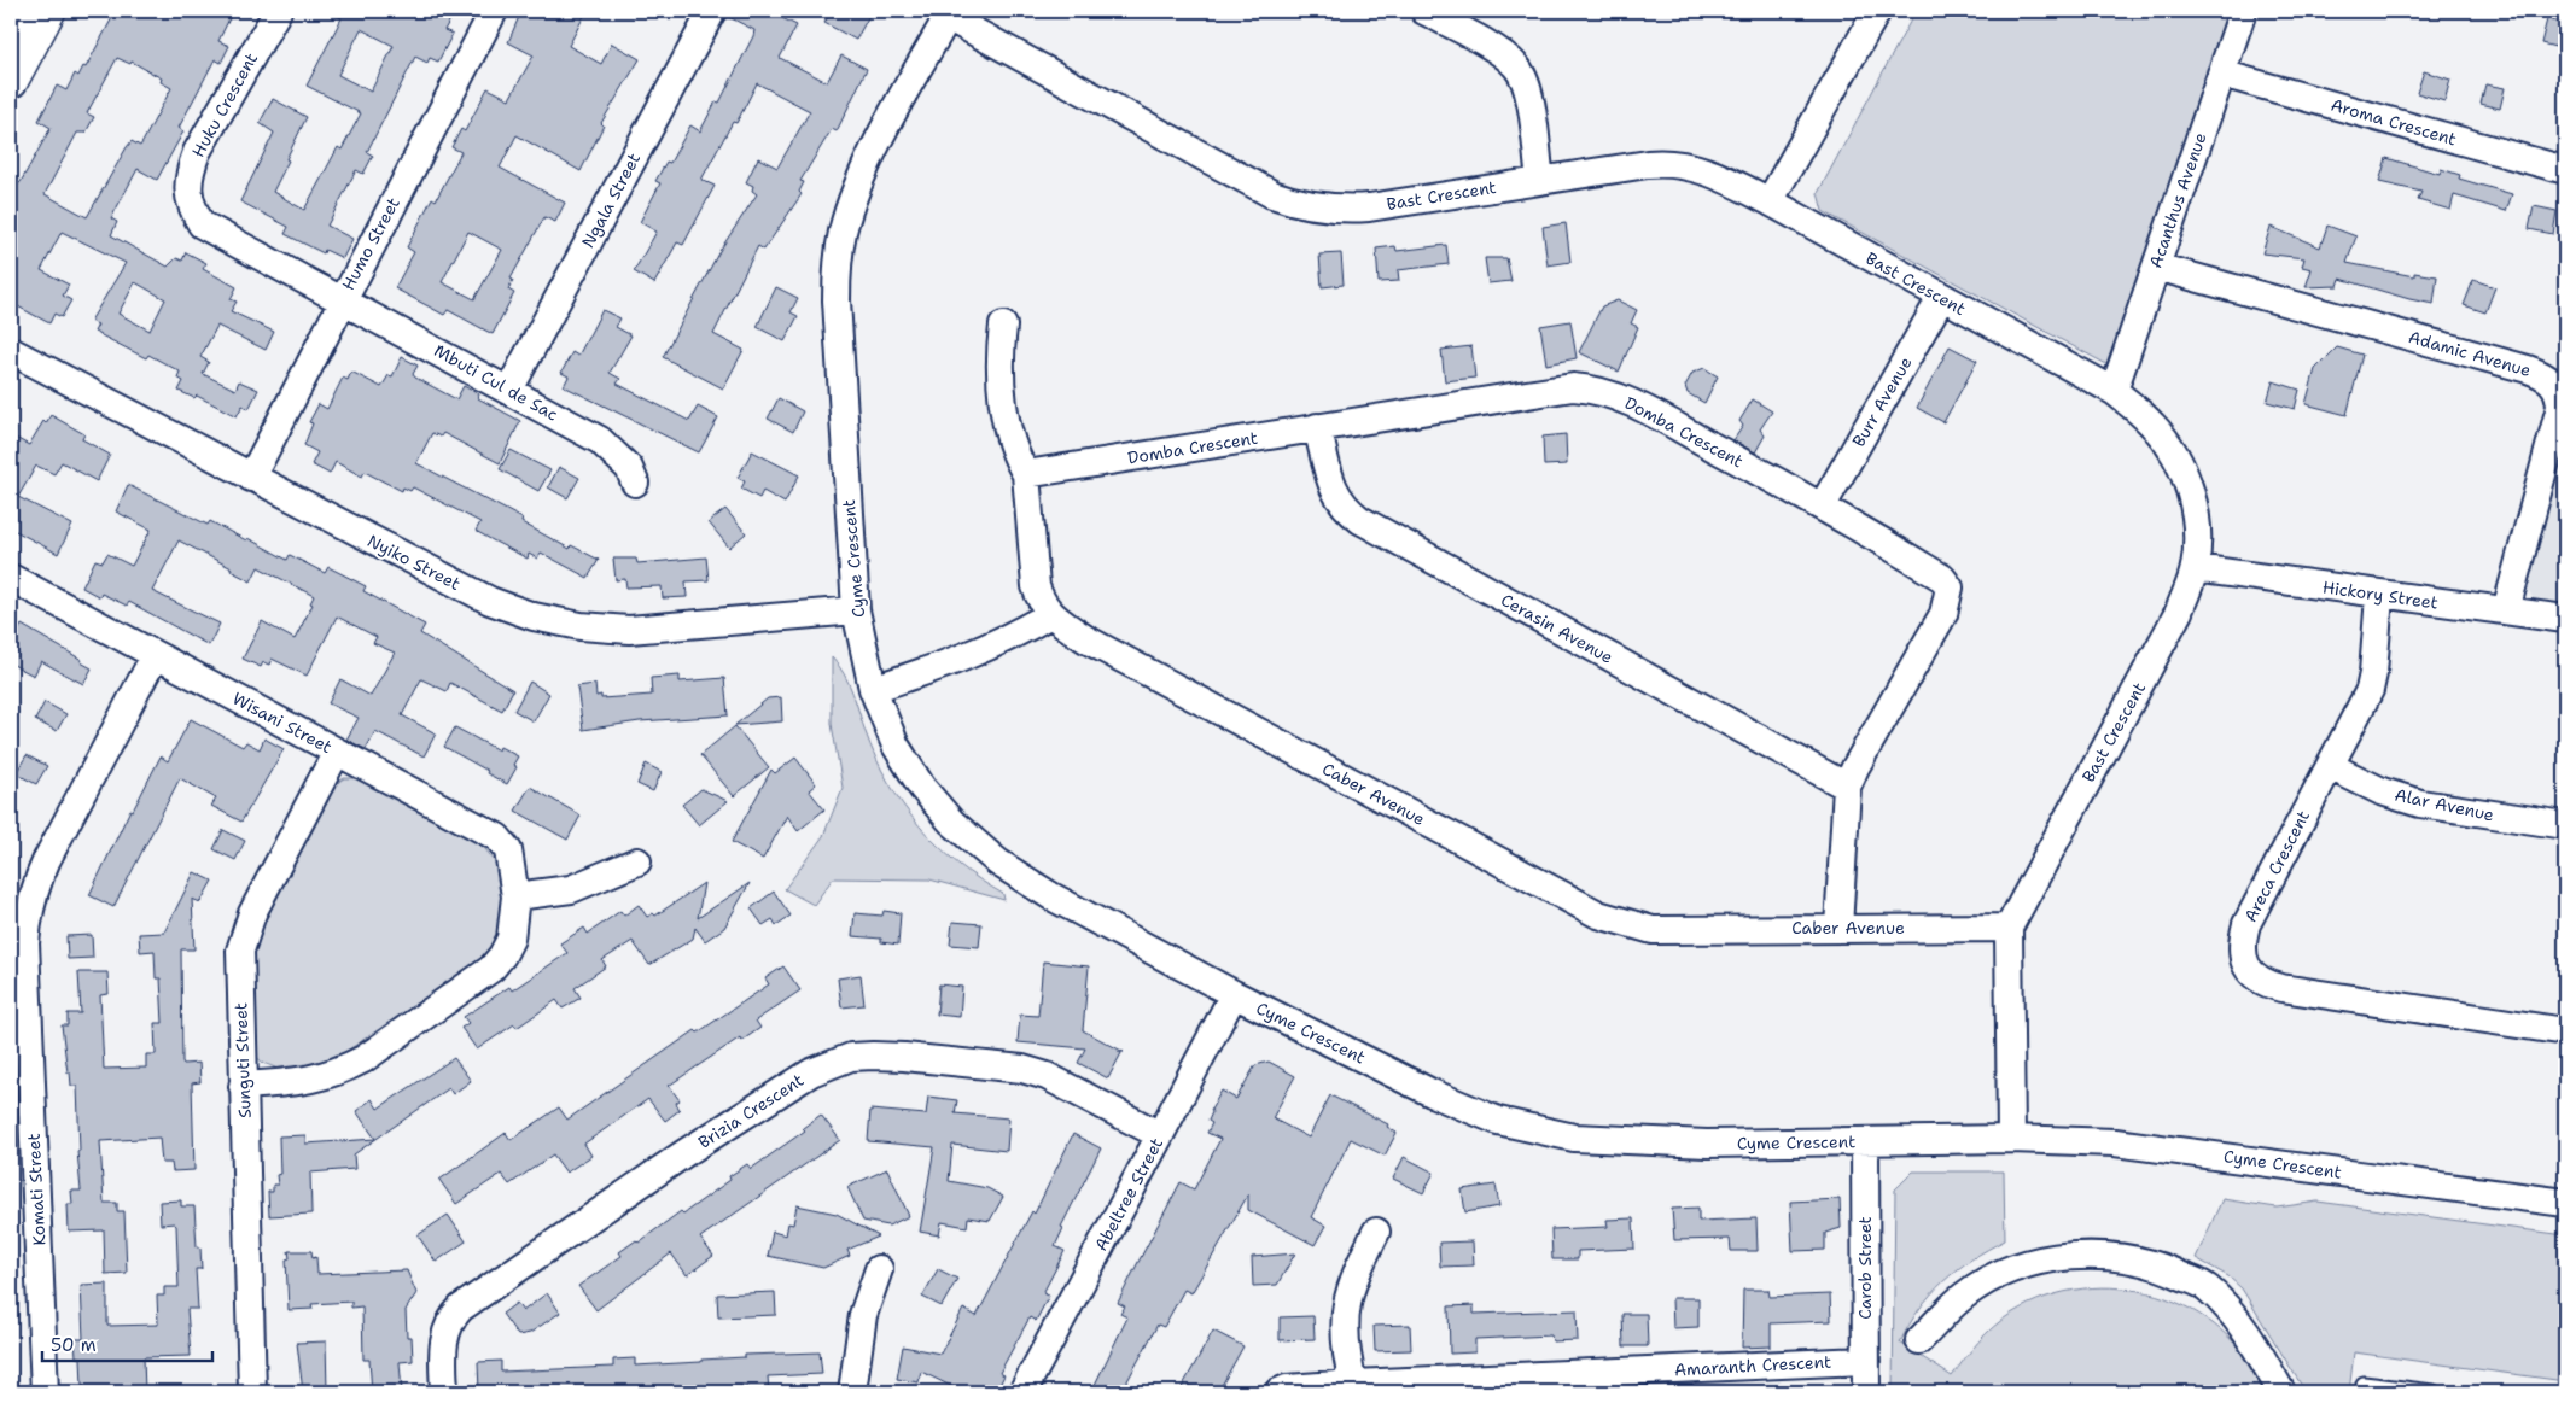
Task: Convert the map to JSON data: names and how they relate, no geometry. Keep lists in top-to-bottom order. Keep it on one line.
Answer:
{"streets":{"street":["Huku Crescent","Aroma Crescent","Bast Crescent","Ngala Street","Acanthus Avenue","Humo Street","Adamic Avenue","Mbuti Cul de Sac","Burr Avenue","Domba Crescent","Cyme Crescent","Nyiko Street","Hickory Street","Cerasin Avenue","Wisani Street","Caber Avenue","Alar Avenue","Areca Crescent","Sunguti Street","Brizia Crescent","Komati Street","Abeltree Street","Carob Street","Amaranth Crescent"]},"crossings":[["Huku Crescent","Humo Street"],["Huku Crescent","Mbuti Cul de Sac"],["Aroma Crescent","Acanthus Avenue"],["Bast Crescent","Acanthus Avenue"],["Bast Crescent","Burr Avenue"],["Bast Crescent","Cyme Crescent"],["Bast Crescent","Hickory Street"],["Bast Crescent","Caber Avenue"],["Ngala Street","Mbuti Cul de Sac"],["Acanthus Avenue","Adamic Avenue"],["Humo Street","Mbuti Cul de Sac"],["Humo Street","Nyiko Street"],["Adamic Avenue","Hickory Street"],["Burr Avenue","Domba Crescent"],["Domba Crescent","Cerasin Avenue"],["Domba Crescent","Caber Avenue"],["Cyme Crescent","Nyiko Street"],["Cyme Crescent","Abeltree Street"],["Cyme Crescent","Carob Street"],["Hickory Street","Areca Crescent"],["Wisani Street","Sunguti Street"],["Wisani Street","Komati Street"],["Alar Avenue","Areca Crescent"],["Brizia Crescent","Abeltree Street"],["Carob Street","Amaranth Crescent"]],"scale_bar":"50 m"}
